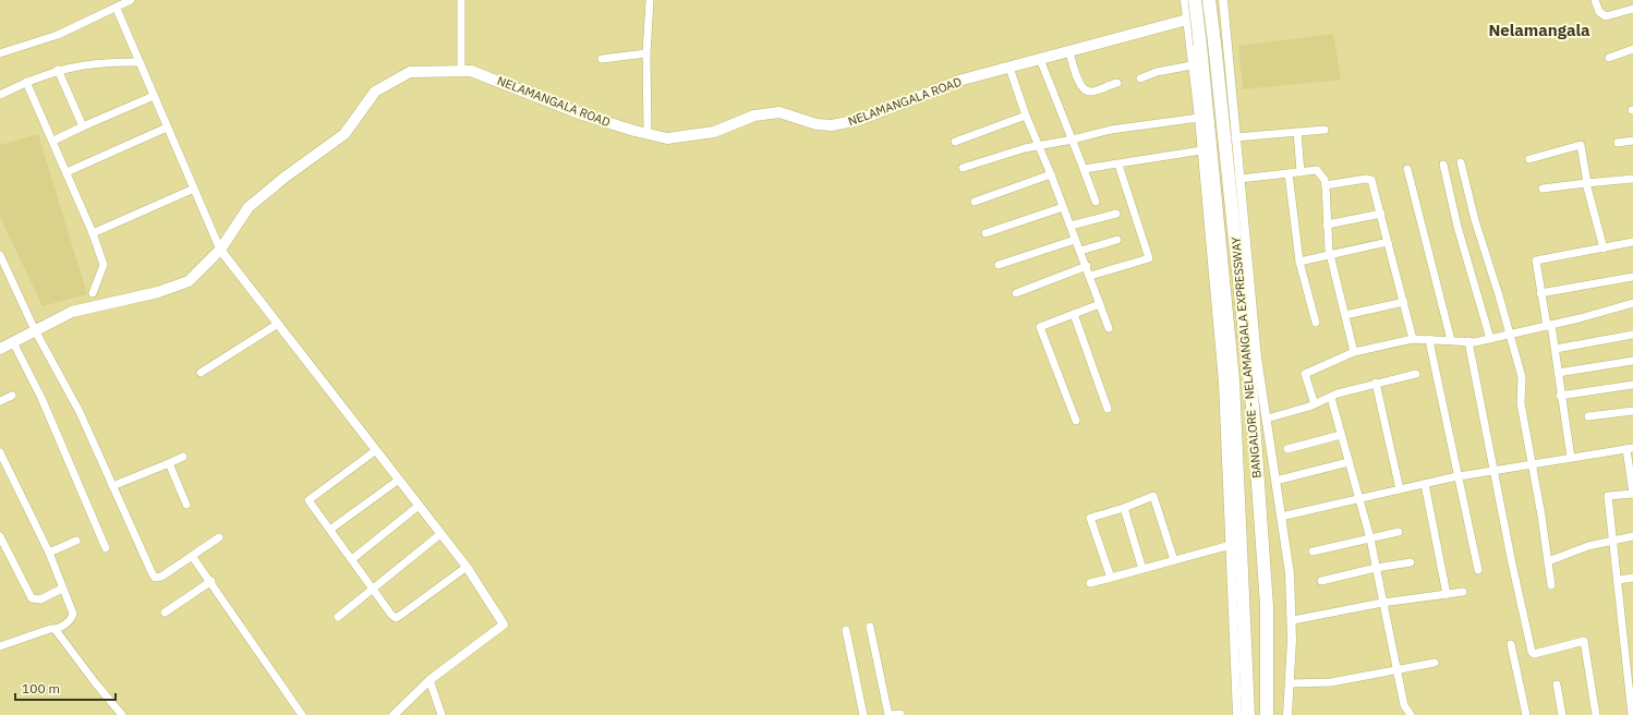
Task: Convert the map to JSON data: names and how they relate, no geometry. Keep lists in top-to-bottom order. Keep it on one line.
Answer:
{"streets":{"highway":["BANGALORE - NELAMANGALA EXPRESSWAY"],"main road":["NELAMANGALA ROAD"]},"districts":["Nelamangala"],"scale_bar":"100 m"}
